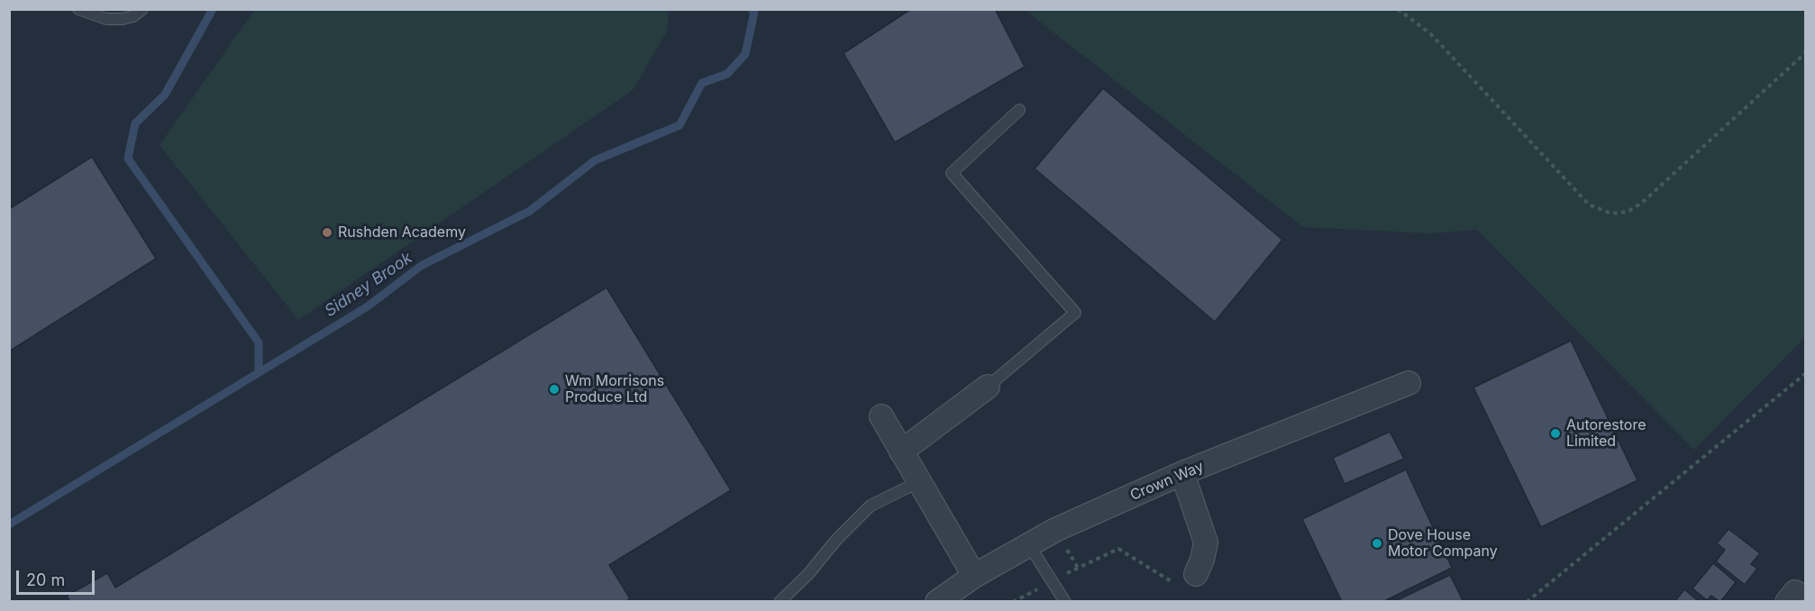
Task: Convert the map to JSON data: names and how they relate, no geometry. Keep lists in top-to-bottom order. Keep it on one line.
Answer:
{"streets":{"street":["Crown Way"]},"water":["Sidney Brook"],"places":["Rushden Academy","Wm Morrisons Produce Ltd","Autorestore Limited","Dove House Motor Company"],"scale_bar":"20 m"}
